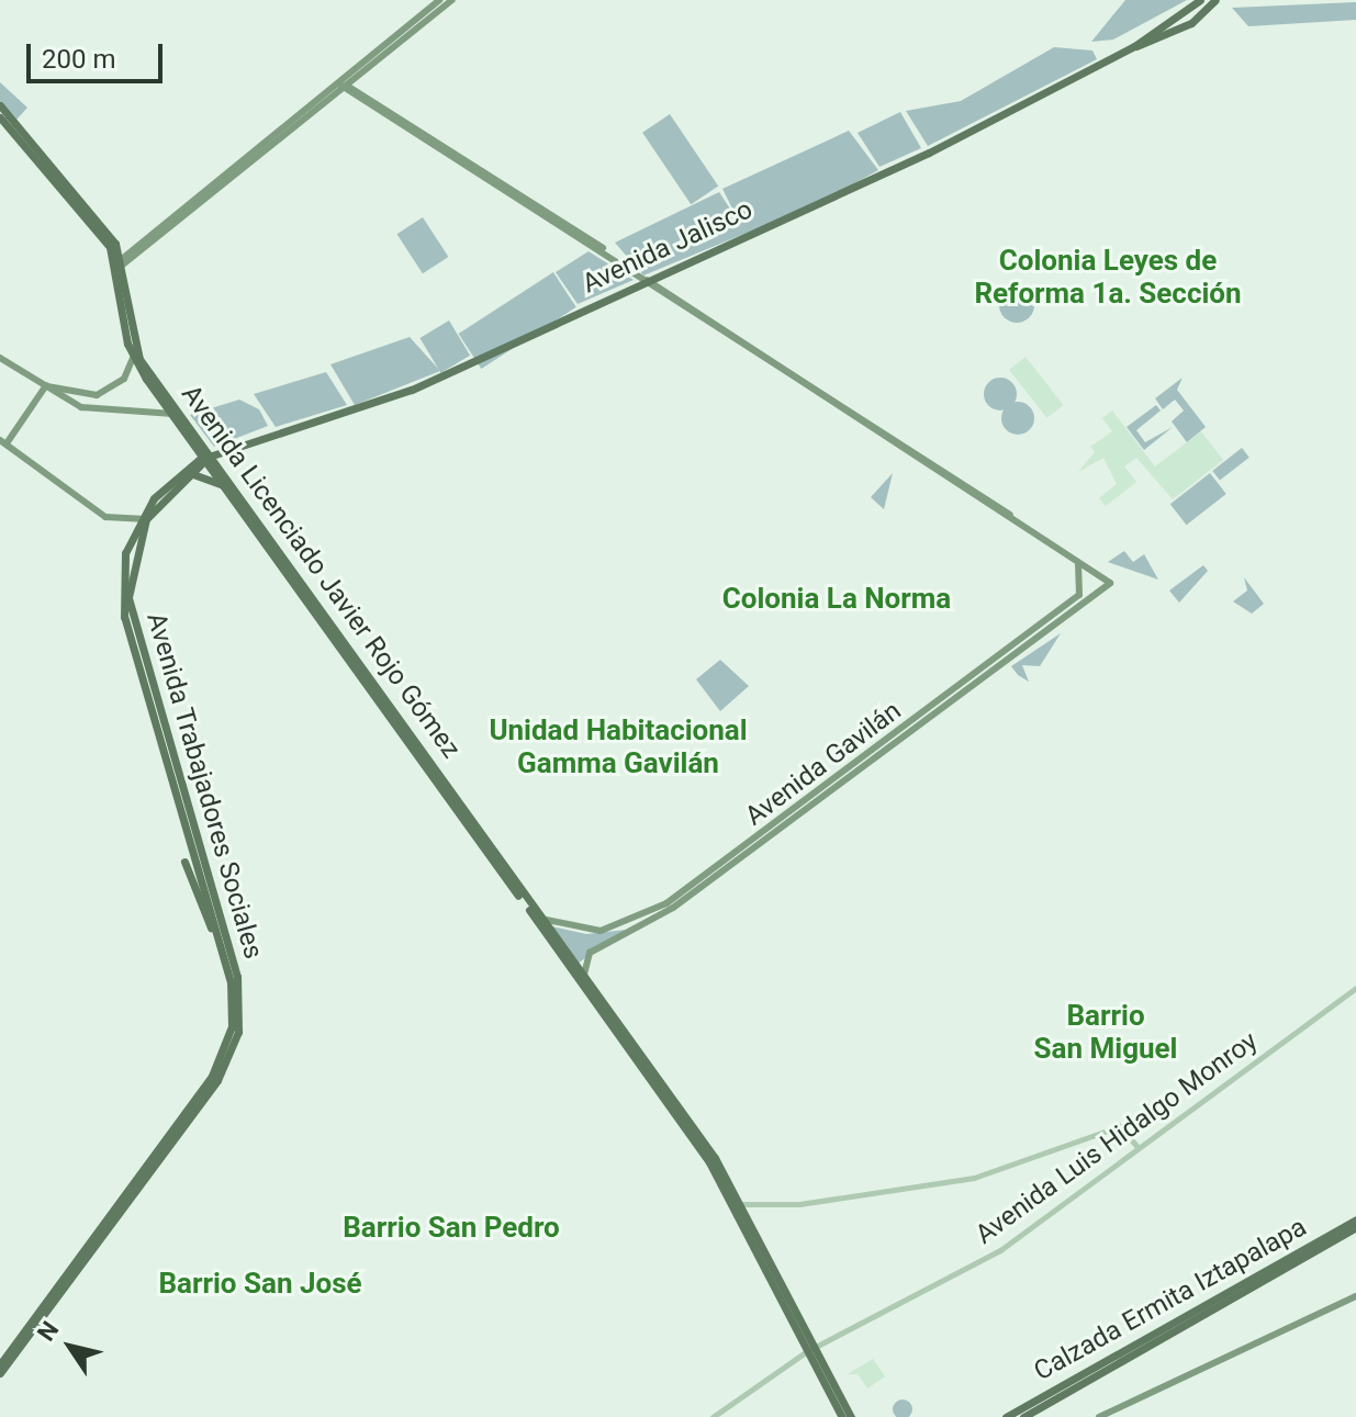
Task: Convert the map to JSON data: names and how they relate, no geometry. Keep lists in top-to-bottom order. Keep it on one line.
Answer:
{"streets":{"main road":["Avenida Jalisco","Avenida Licenciado Javier Rojo Gómez","Avenida Gavilán","Avenida Trabajadores Sociales","Calzada Ermita Iztapalapa"],"street":["Avenida Luis Hidalgo Monroy"]},"crossings":[["Avenida Jalisco","Avenida Licenciado Javier Rojo Gómez"],["Avenida Jalisco","Avenida Trabajadores Sociales"],["Avenida Licenciado Javier Rojo Gómez","Avenida Gavilán"],["Avenida Licenciado Javier Rojo Gómez","Avenida Trabajadores Sociales"],["Avenida Licenciado Javier Rojo Gómez","Avenida Luis Hidalgo Monroy"]],"districts":["Colonia Leyes de Reforma 1a. Sección","Colonia La Norma","Unidad Habitacional Gamma Gavilán","Barrio San Miguel","Barrio San Pedro","Barrio San José"],"scale_bar":"200 m","north":"top left"}
